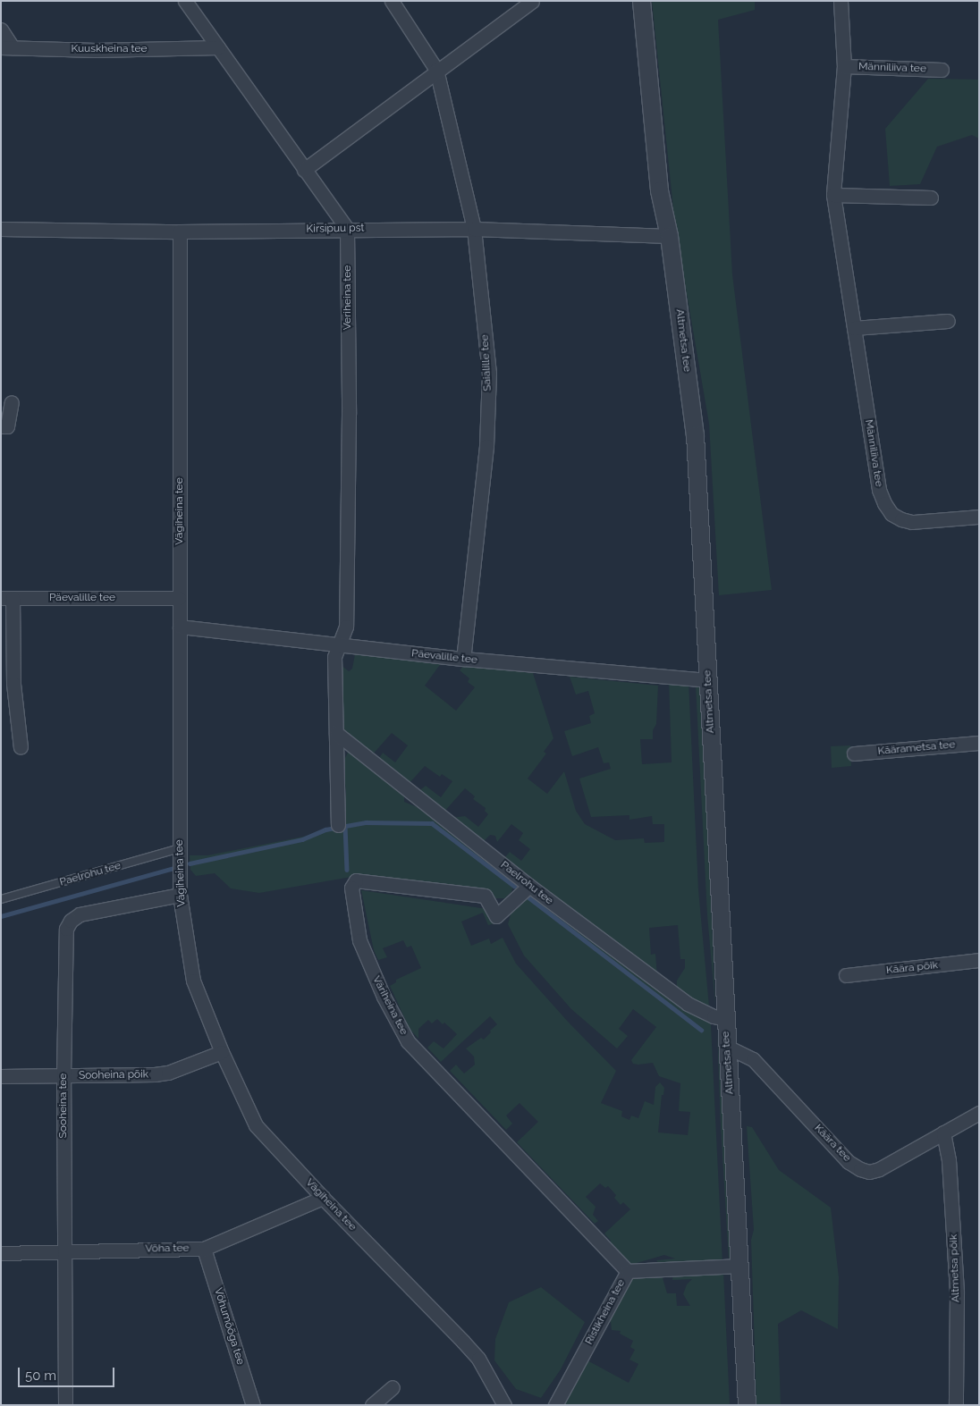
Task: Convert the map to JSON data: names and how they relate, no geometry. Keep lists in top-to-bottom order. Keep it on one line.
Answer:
{"streets":{"street":["Kuuskheina tee","Männiliiva tee","Kirsipuu pst","Veriheina tee","Altmetsa tee","Saialille tee","Vägiheina tee","Päevalille tee","Käärametsa tee","Paelrohu tee","Käära põik","Väriheina tee","Sooheina põik","Sooheina tee","Käära tee","Võha tee","Altmetsa põik","Ristikheina tee","Võhumõõga tee"]},"crossings":[["Kirsipuu pst","Veriheina tee"],["Kirsipuu pst","Altmetsa tee"],["Kirsipuu pst","Saialille tee"],["Kirsipuu pst","Vägiheina tee"],["Veriheina tee","Päevalille tee"],["Altmetsa tee","Päevalille tee"],["Altmetsa tee","Paelrohu tee"],["Altmetsa tee","Käära tee"],["Altmetsa tee","Ristikheina tee"],["Saialille tee","Päevalille tee"],["Vägiheina tee","Päevalille tee"],["Vägiheina tee","Paelrohu tee"],["Vägiheina tee","Sooheina põik"],["Vägiheina tee","Sooheina tee"],["Vägiheina tee","Võha tee"],["Paelrohu tee","Väriheina tee"],["Väriheina tee","Ristikheina tee"],["Sooheina põik","Sooheina tee"],["Sooheina tee","Võha tee"],["Käära tee","Altmetsa põik"],["Võha tee","Võhumõõga tee"]],"scale_bar":"50 m"}
